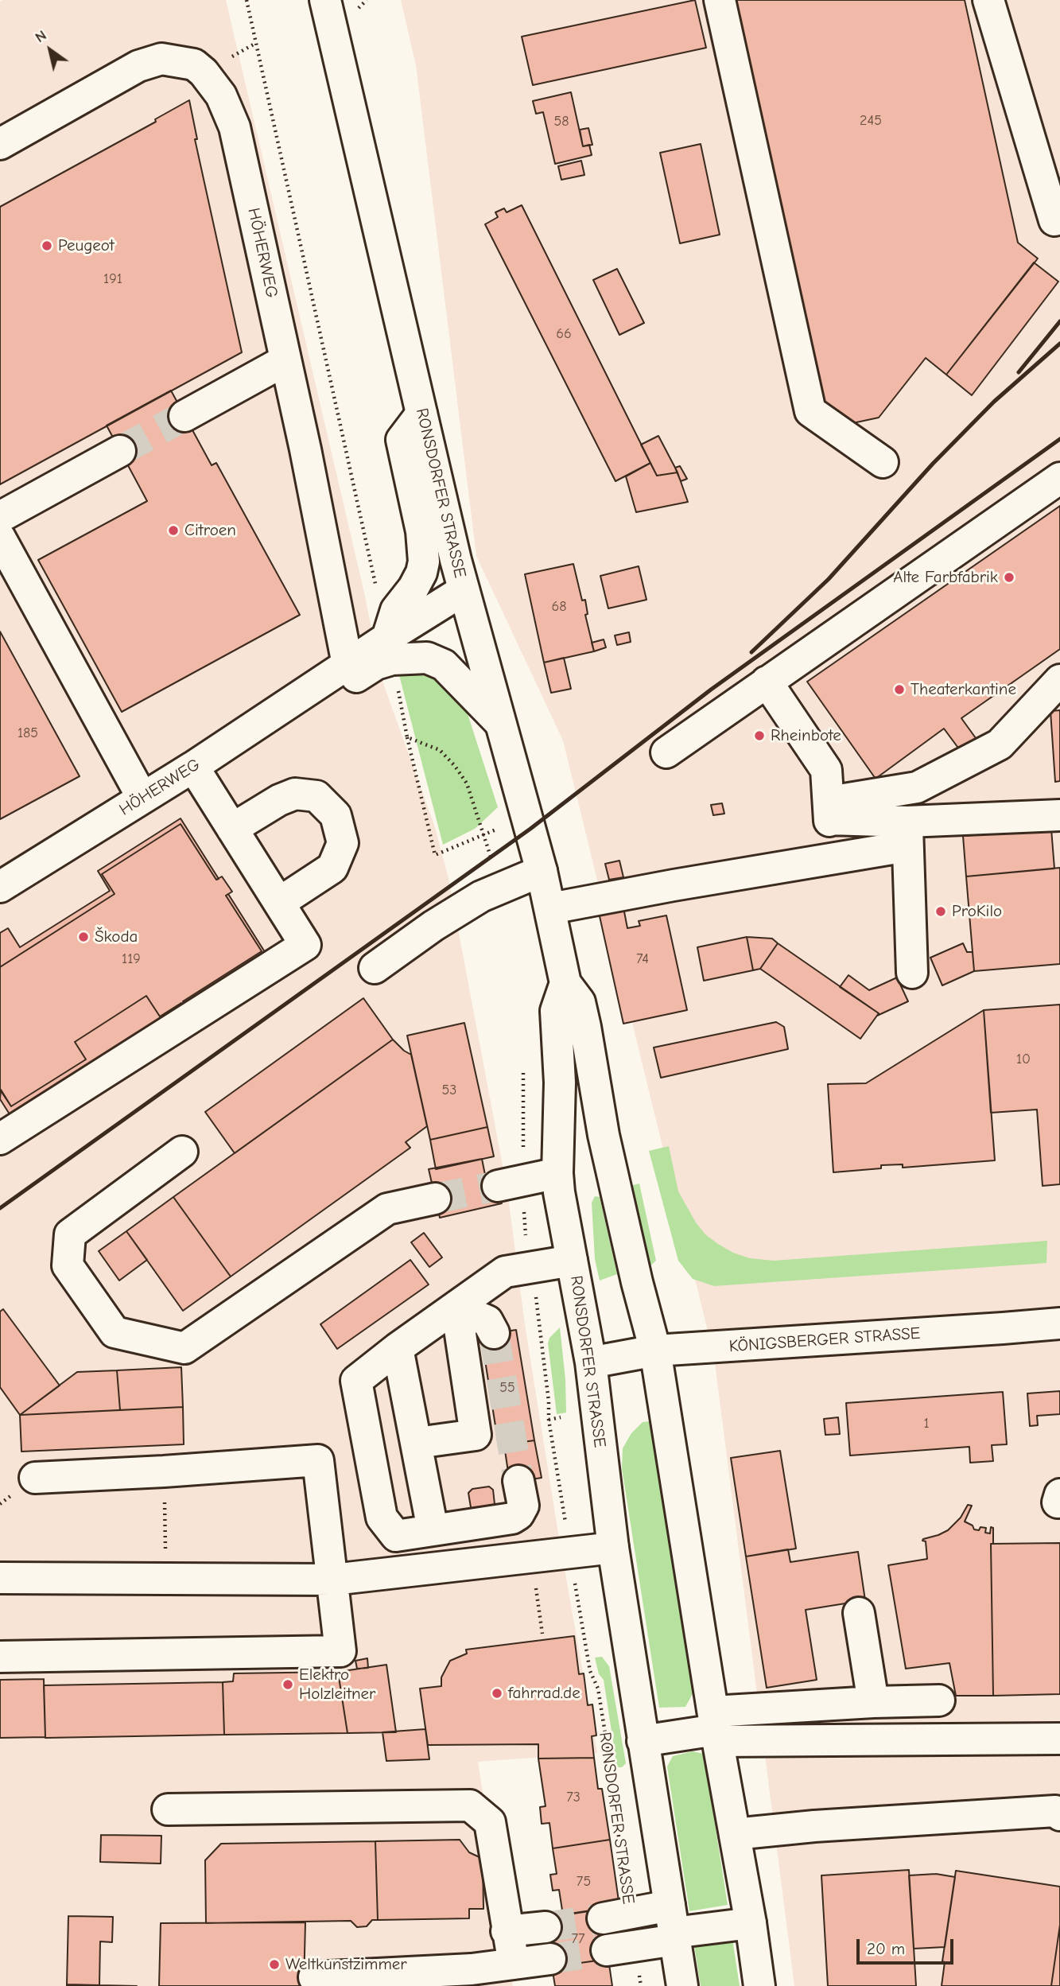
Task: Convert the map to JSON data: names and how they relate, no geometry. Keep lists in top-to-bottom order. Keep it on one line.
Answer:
{"streets":{"main road":["HÖHERWEG","RONSDORFER STRASSE","KÖNIGSBERGER STRASSE"]},"crossings":[["HÖHERWEG","RONSDORFER STRASSE"],["RONSDORFER STRASSE","KÖNIGSBERGER STRASSE"]],"places":["Peugeot","Citroen","Alte Farbfabrik","Theaterkantine","Rheinbote","ProKilo","Škoda","Elektro Holzleitner","fahrrad.de","Weltkunstzimmer"],"house_numbers":["245","58","191","66","68","185","119","74","10","53","55","1","73","75","77"],"scale_bar":"20 m","north":"top left"}
